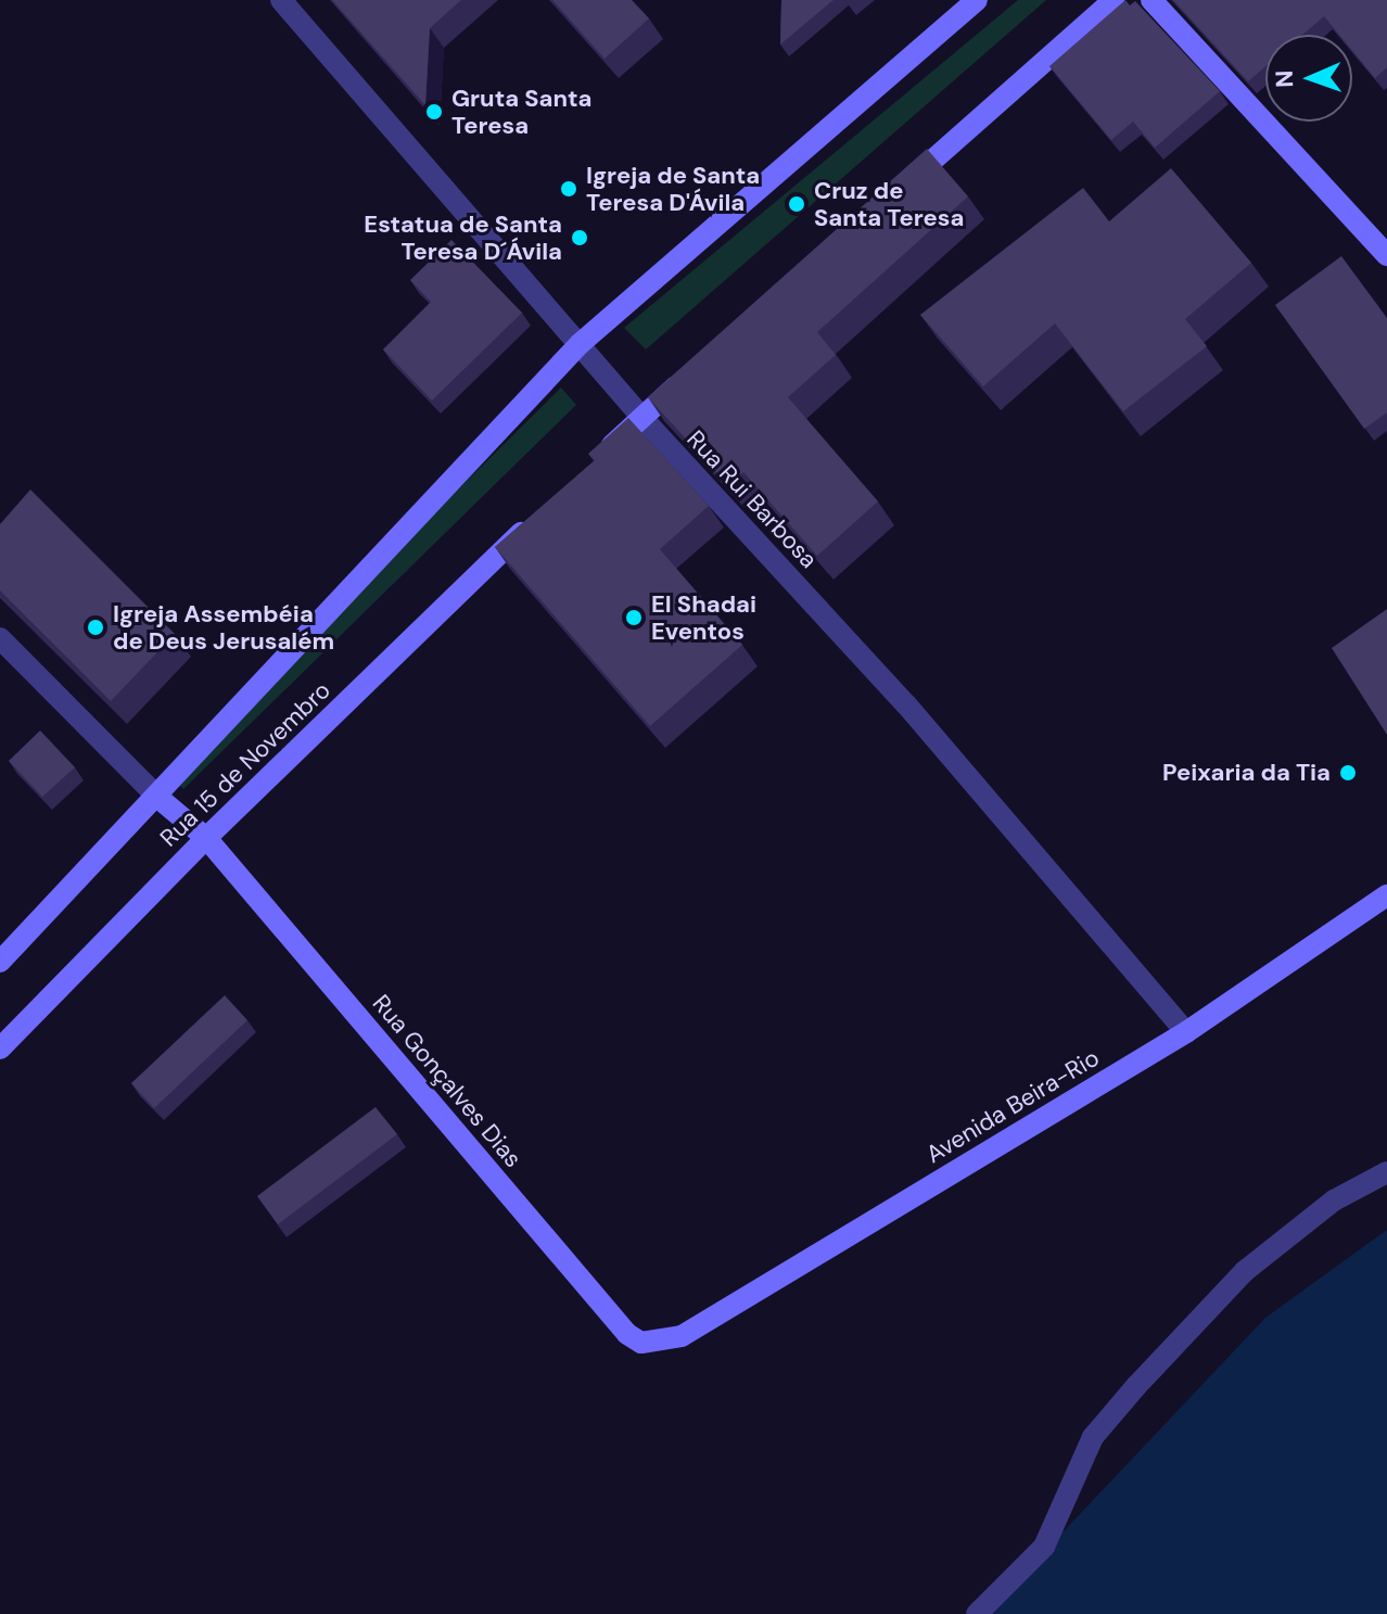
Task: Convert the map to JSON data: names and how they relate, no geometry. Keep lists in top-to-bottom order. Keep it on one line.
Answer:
{"streets":{"main road":["Rua 15 de Novembro","Rua Gonçalves Dias","Avenida Beira-Rio"],"street":["Rua Rui Barbosa"]},"crossings":[["Rua Rui Barbosa","Rua 15 de Novembro"],["Rua Rui Barbosa","Avenida Beira-Rio"],["Rua 15 de Novembro","Rua Gonçalves Dias"],["Rua Gonçalves Dias","Avenida Beira-Rio"]],"places":["Gruta Santa Teresa","Igreja de Santa Teresa D'Ávila","Cruz de Santa Teresa","Estatua de Santa Teresa D´Ávila","El Shadai Eventos","Igreja Assembéia de Deus Jerusalém","Peixaria da Tia"],"north":"left"}
